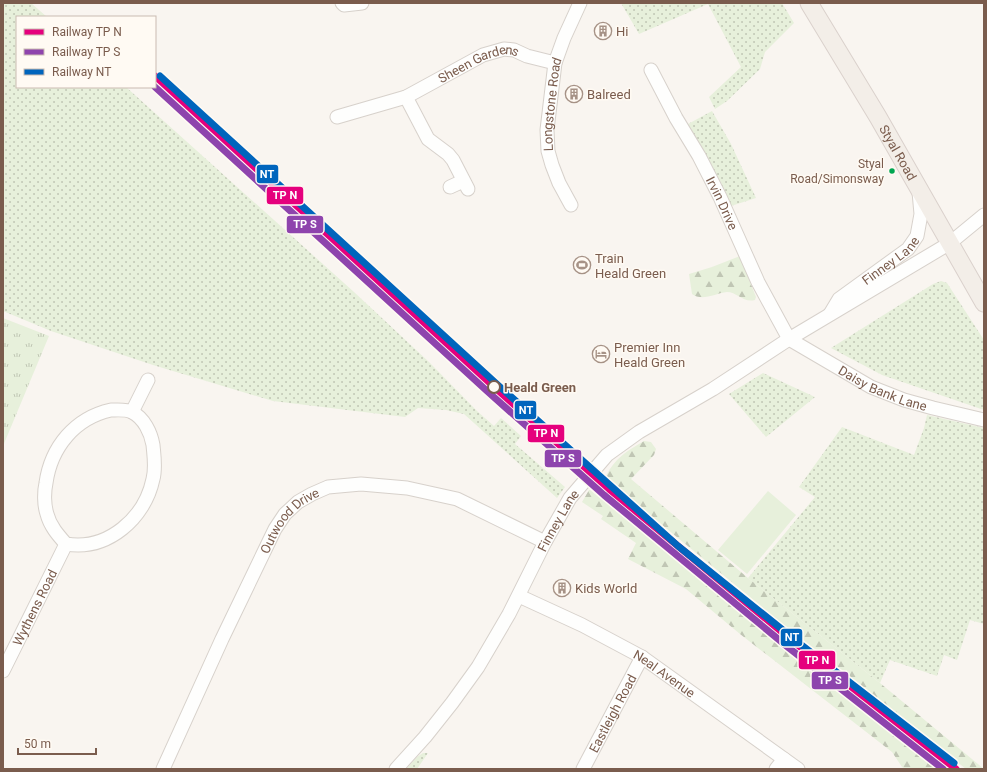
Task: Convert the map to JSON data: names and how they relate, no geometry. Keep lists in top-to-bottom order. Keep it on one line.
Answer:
{"streets":{"main road":["Styal Road"],"street":["Sheen Gardens","Longstone Road","Irvin Drive","Finney Lane","Daisy Bank Lane","Outwood Drive","Wythens Road","Neal Avenue","Eastleigh Road"]},"crossings":[["Sheen Gardens","Longstone Road"],["Styal Road","Finney Lane"],["Irvin Drive","Finney Lane"],["Irvin Drive","Daisy Bank Lane"],["Finney Lane","Daisy Bank Lane"],["Finney Lane","Outwood Drive"],["Finney Lane","Neal Avenue"],["Neal Avenue","Eastleigh Road"]],"places":{"building":["Hi","Balreed","Kids World"],"other":["Styal Road/Simonsway","Heald Green"],"sports":["Train Heald Green"],"hotel":["Premier Inn Heald Green"]},"lines":["rail line NT"],"legend":["Railway TP N","Railway TP S","Railway NT"],"scale_bar":"50 m"}
